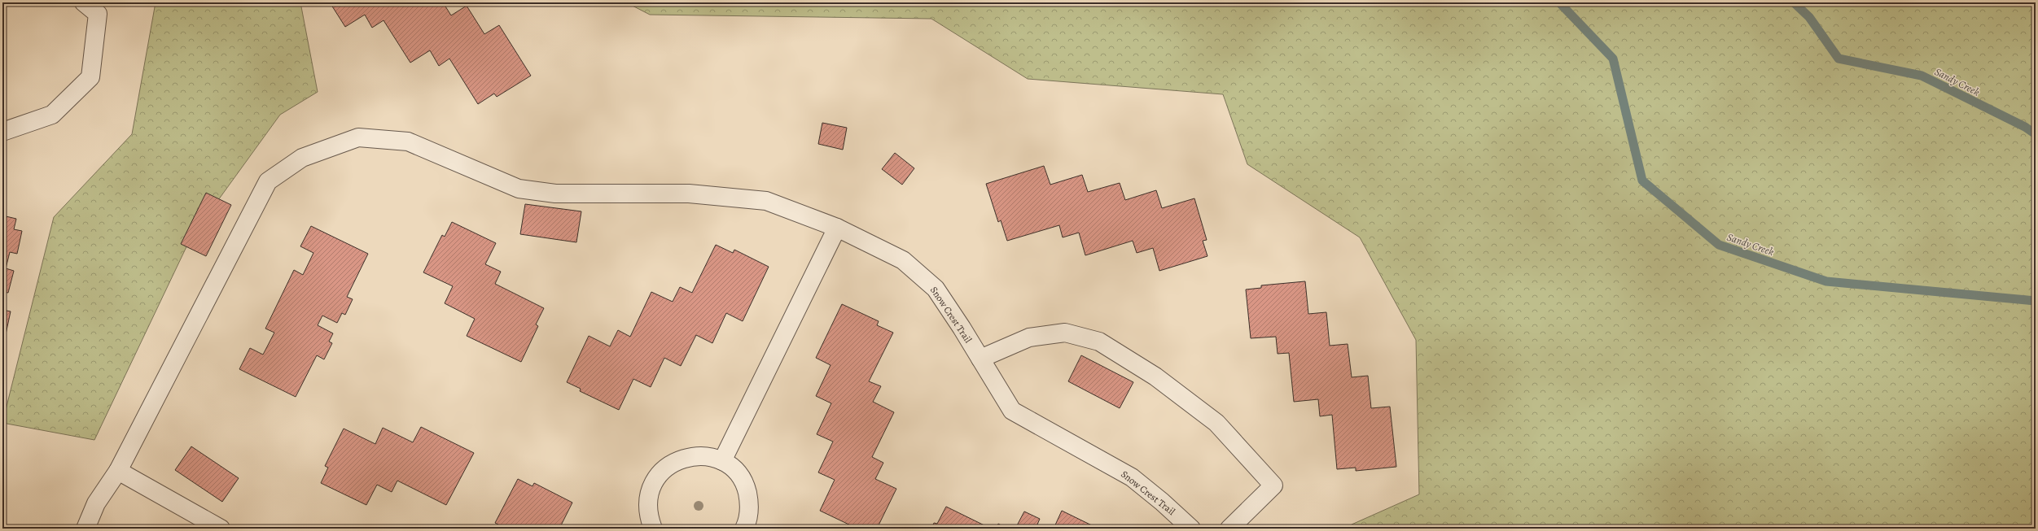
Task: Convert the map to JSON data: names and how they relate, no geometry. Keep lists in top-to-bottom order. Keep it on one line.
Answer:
{"streets":{"street":["Snow Crest Trail"]},"water":["Sandy Creek"]}
